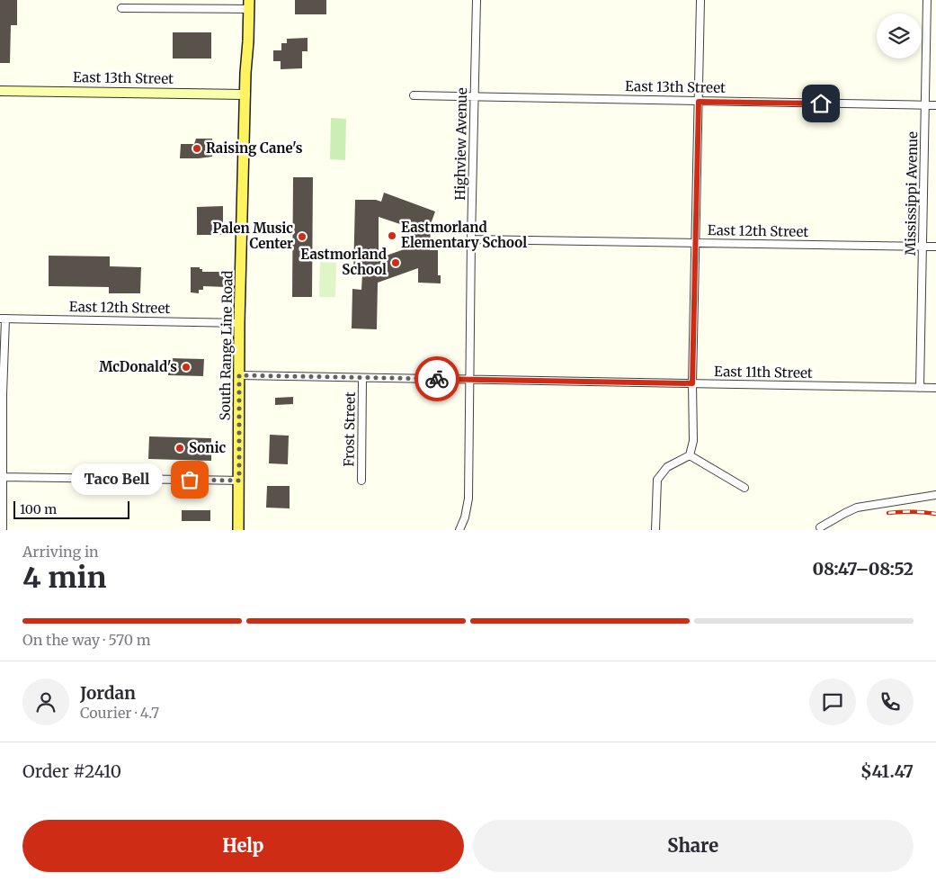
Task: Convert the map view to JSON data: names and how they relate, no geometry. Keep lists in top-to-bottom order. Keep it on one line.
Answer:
{"streets":{"main road":["South Range Line Road"],"street":["East 13th Street","Highview Avenue","Mississippi Avenue","East 12th Street","East 11th Street","Frost Street"]},"crossings":[["East 13th Street","Highview Avenue"],["East 13th Street","Mississippi Avenue"],["East 13th Street","South Range Line Road"],["Highview Avenue","East 12th Street"],["Highview Avenue","East 11th Street"],["Mississippi Avenue","East 12th Street"],["Mississippi Avenue","East 11th Street"],["East 12th Street","South Range Line Road"],["South Range Line Road","East 11th Street"],["East 11th Street","Frost Street"]],"places":["Raising Cane's","Eastmorland Elementary School","Palen Music Center","Eastmorland School","McDonald's","Sonic","Taco Bell"],"scale_bar":"100 m","page":{"bubble":"Taco Bell","scale":"100 m","heading":["4 min","Arriving in","08:47–08:52"],"panel":["Jordan","Courier · 4.7","Order #2410","$41.47"],"bar":"On the way · 570 m","buttons":["Help","Share"]}}
